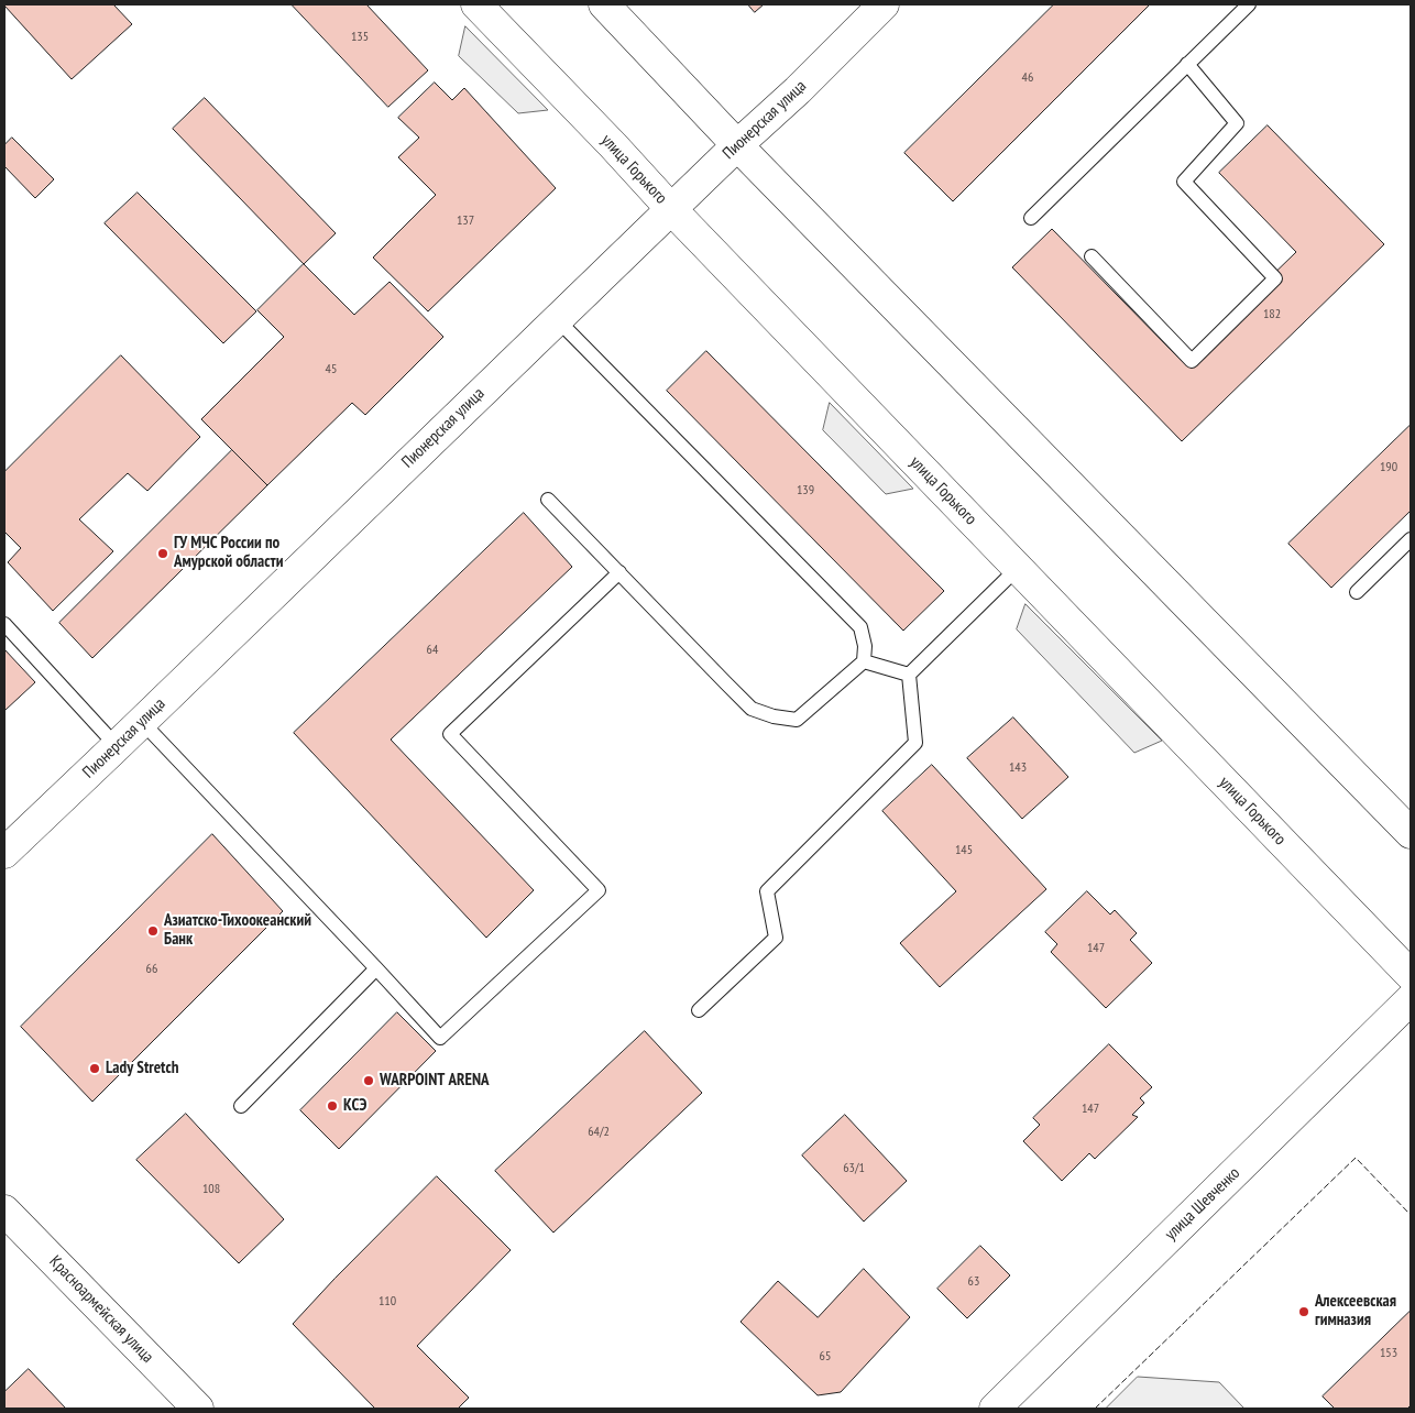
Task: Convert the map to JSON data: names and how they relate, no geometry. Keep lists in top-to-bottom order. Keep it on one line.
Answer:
{"streets":{"main road":["Пионерская улица","улица Горького","улица Шевченко","Красноармейская улица"]},"crossings":[["Пионерская улица","улица Горького"]],"places":["ГУ МЧС России по Амурской области","Азиатско-Тихоокеанский Банк","Lady Stretch","WARPOINT ARENA","КСЭ","Алексеевская гимназия"],"house_numbers":["135","46","137","182","45","190","139","64","143","145","147","66","147","64/2","63/1","108","63","110","153","65"]}
